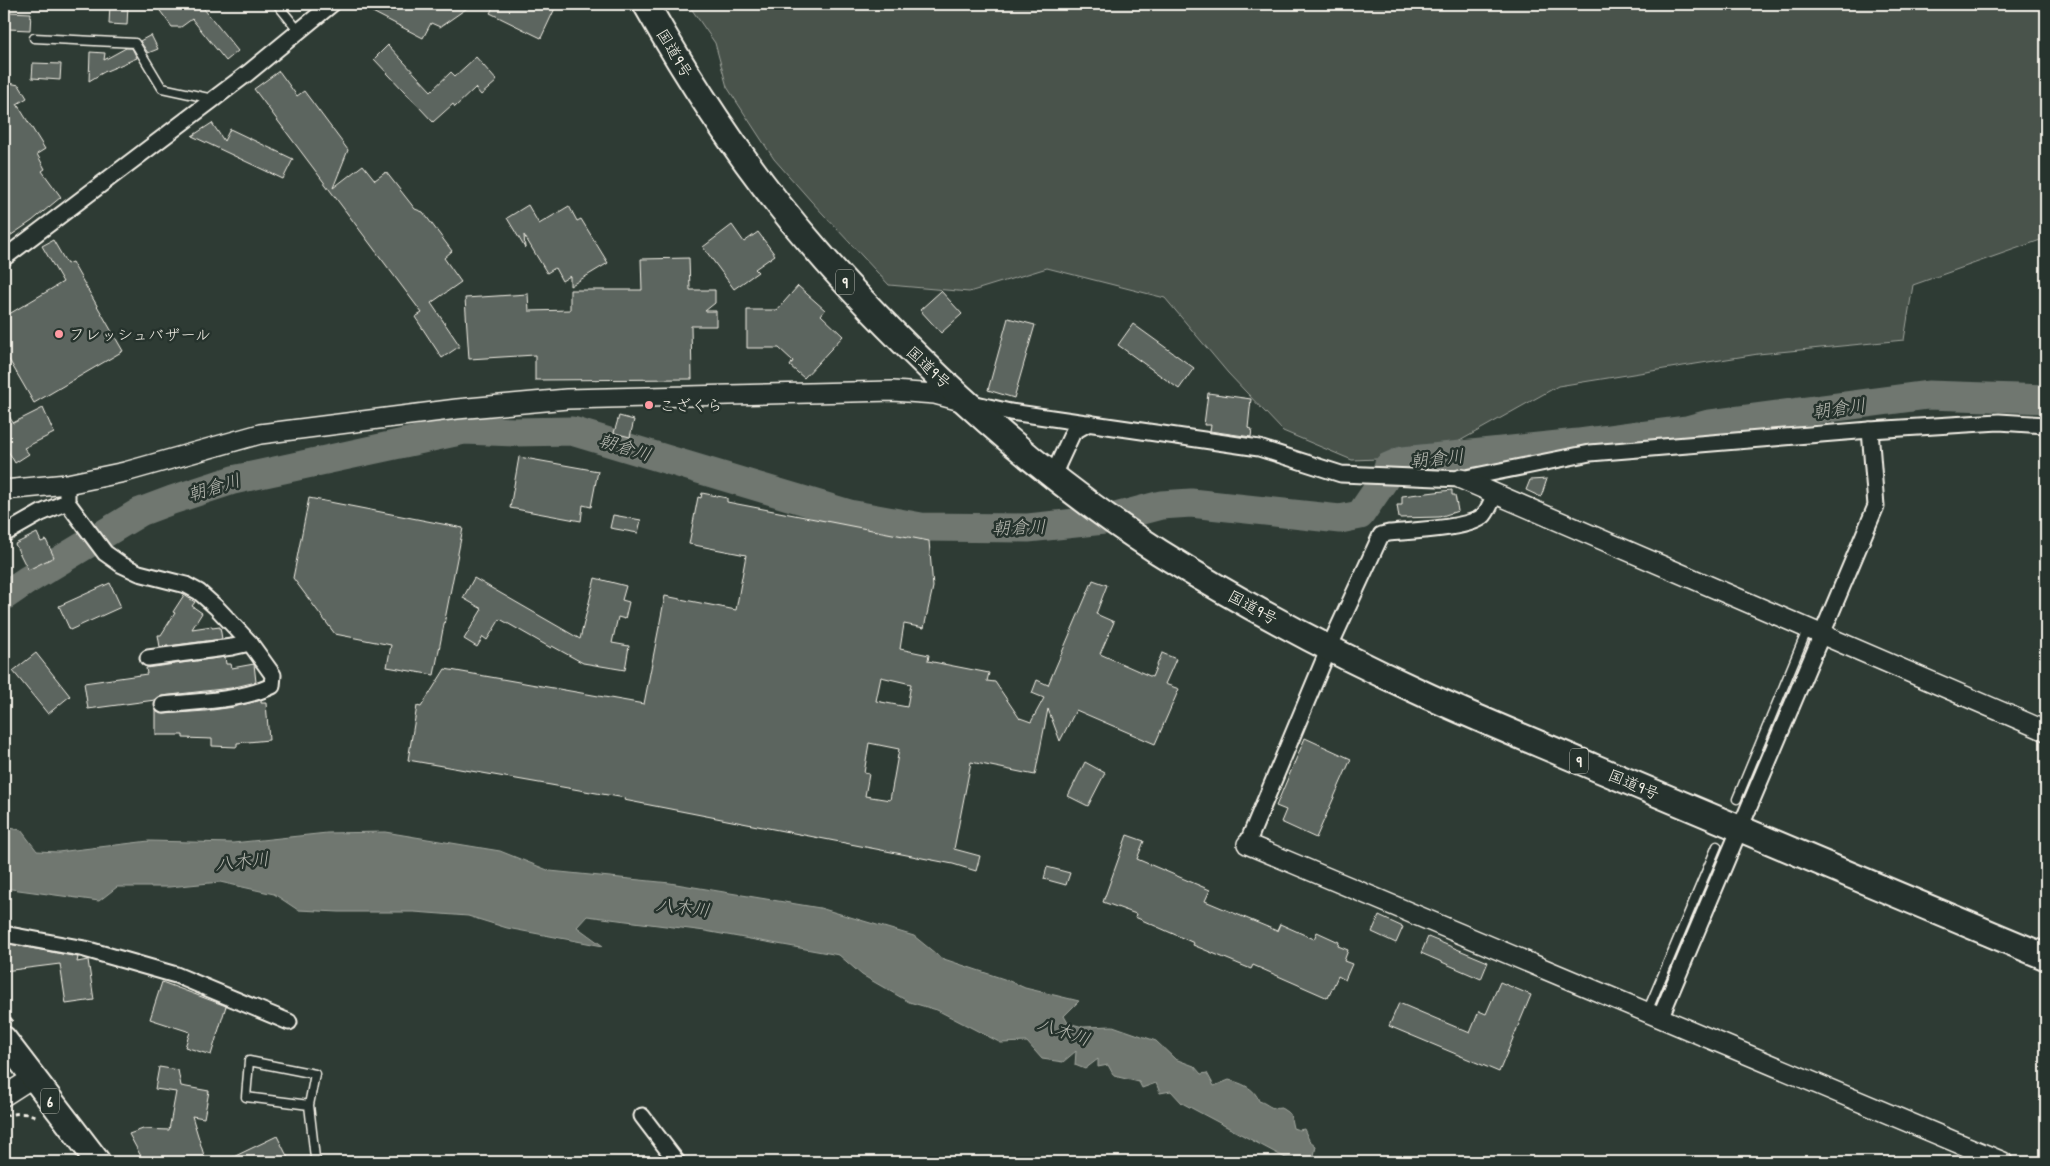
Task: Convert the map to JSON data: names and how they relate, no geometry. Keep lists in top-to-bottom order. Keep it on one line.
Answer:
{"streets":{"highway":["国道9号","9"],"main road":["6"]},"water":["朝倉川","八木川"],"places":["フレッシュバザール","こざくら"]}
